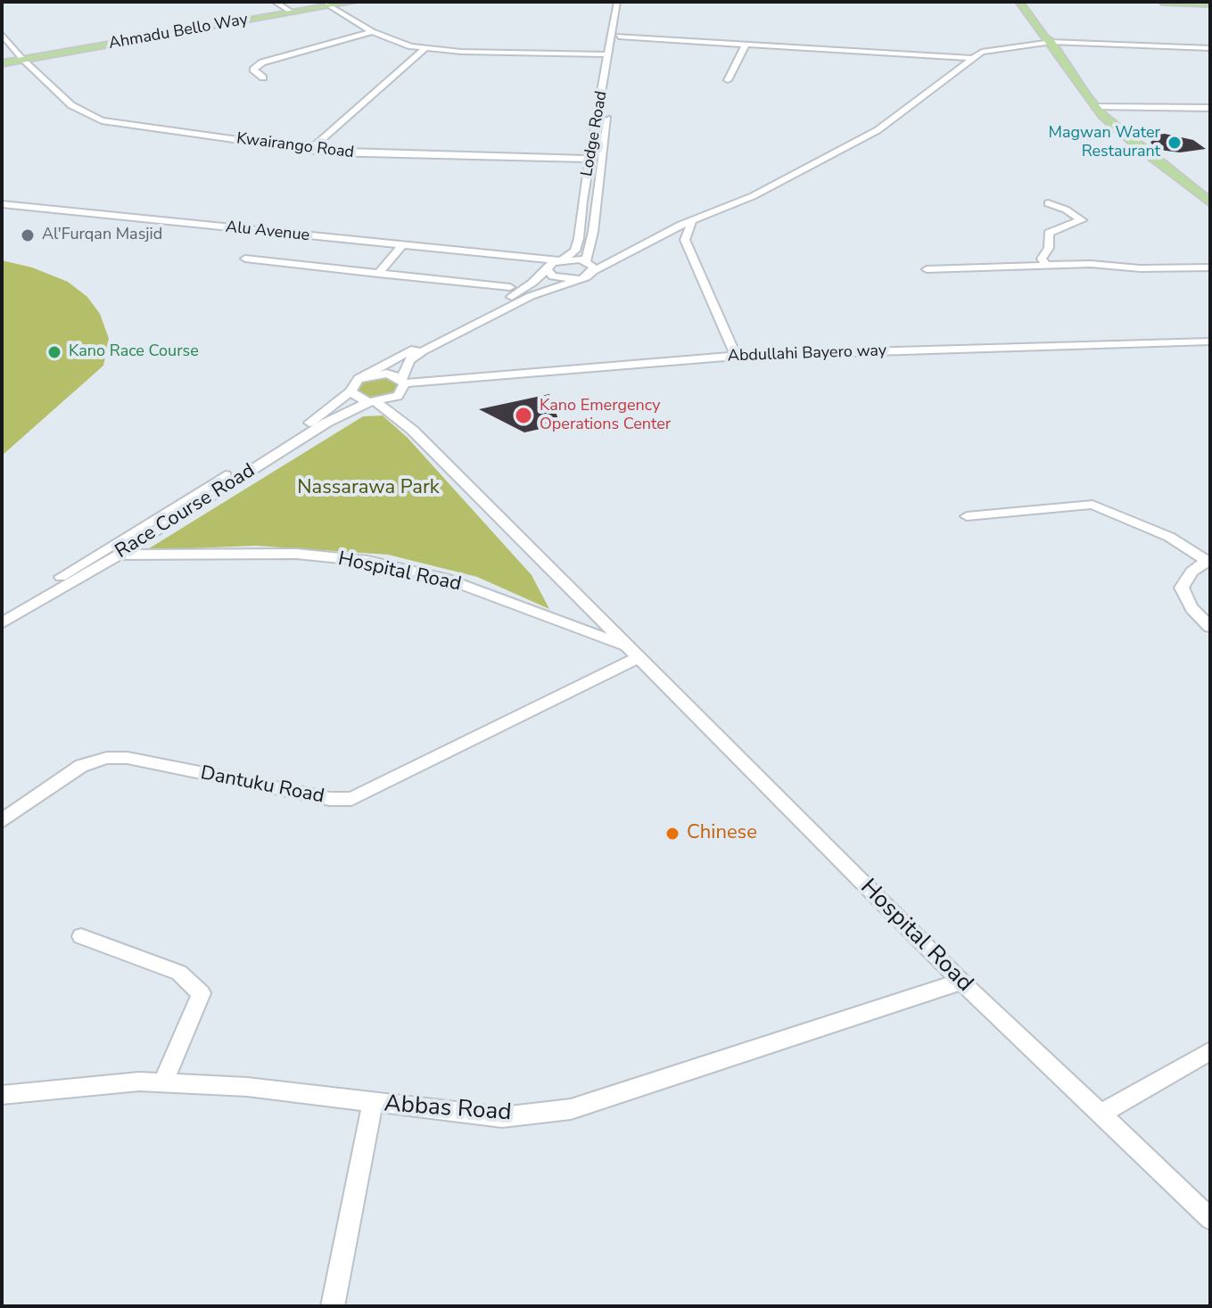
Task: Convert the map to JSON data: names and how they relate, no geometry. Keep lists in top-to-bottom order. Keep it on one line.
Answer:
{"streets":{"main road":["Ahmadu Bello Way"],"street":["Lodge Road","Kwairango Road","Alu Avenue","Abdullahi Bayero way","Race Course Road","Hospital Road","Dantuku Road","Abbas Road"]},"crossings":[["Ahmadu Bello Way","Kwairango Road"],["Lodge Road","Kwairango Road"],["Lodge Road","Alu Avenue"],["Race Course Road","Hospital Road"],["Hospital Road","Dantuku Road"],["Hospital Road","Abbas Road"]],"parks":["Nassarawa Park"],"places":["Magwan Water Restaurant","Al'Furqan Masjid","Kano Race Course","Kano Emergency Operations Center","Chinese"]}
